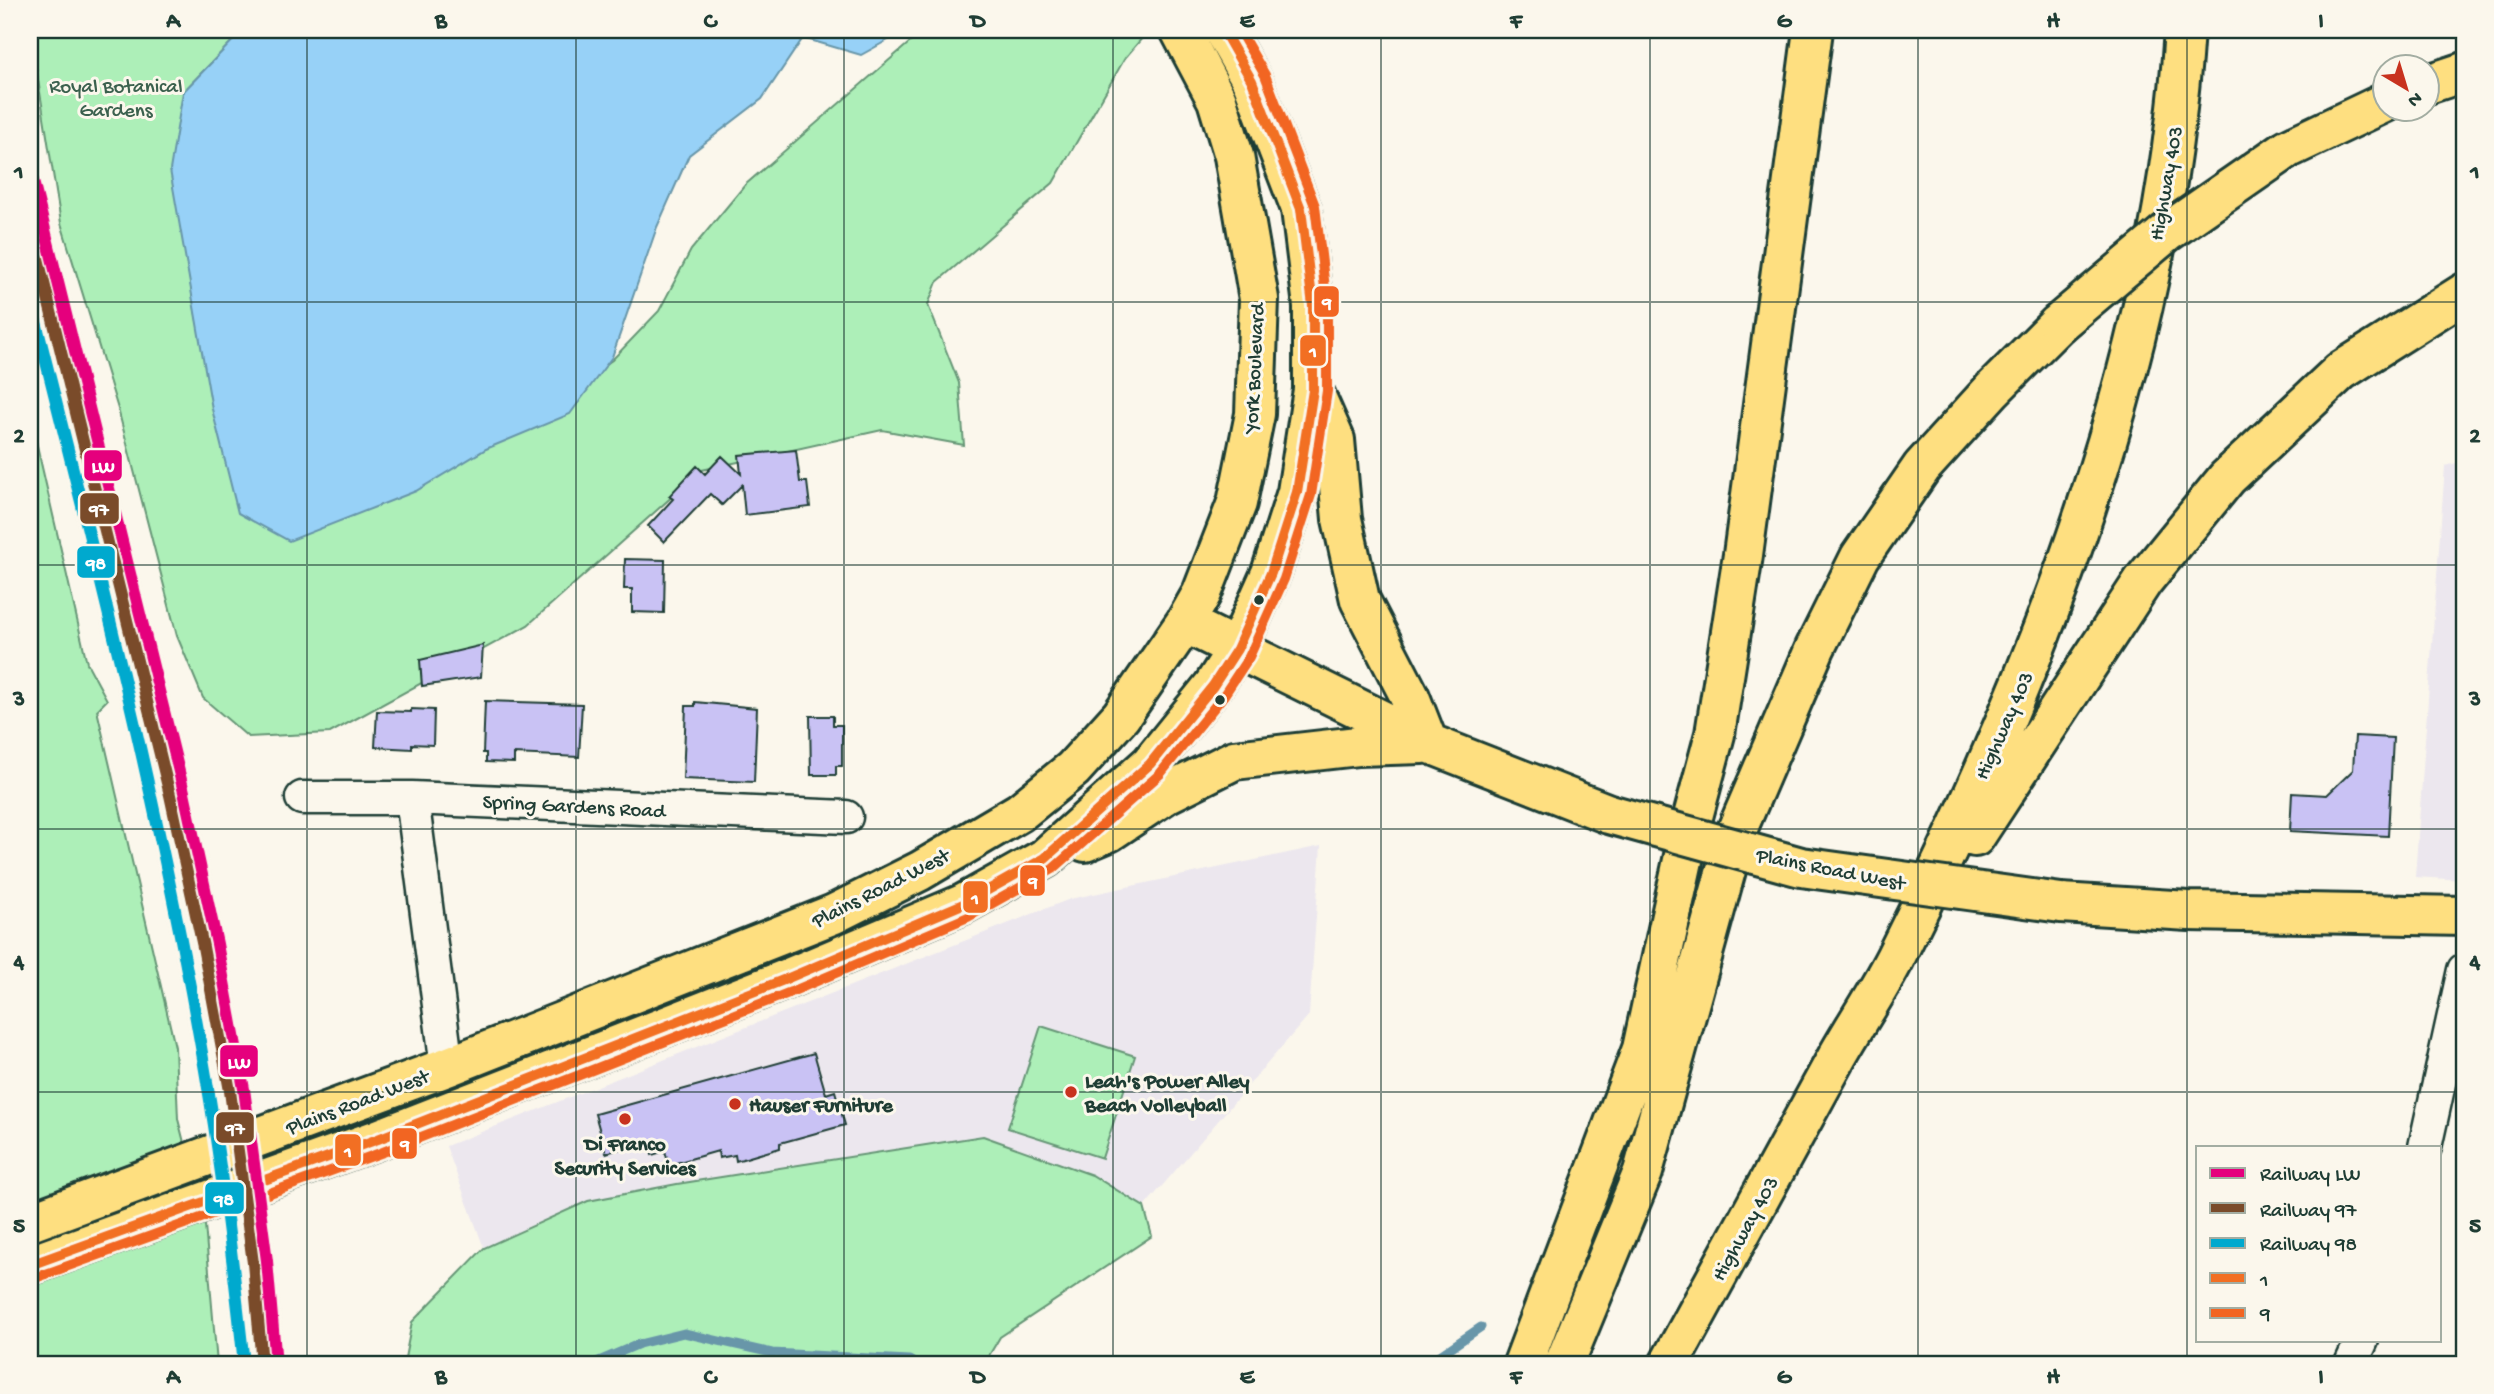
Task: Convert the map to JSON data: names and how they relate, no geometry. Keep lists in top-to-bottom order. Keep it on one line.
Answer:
{"streets":{"main road":["Highway 403","York Boulevard","Plains Road West"],"street":["Spring Gardens Road"]},"crossings":[["York Boulevard","Plains Road West"],["Spring Gardens Road","Plains Road West"]],"parks":["Royal Botanical Gardens"],"places":["Leah's Power Alley Beach Volleyball","Hauser Furniture","Di Franco Security Services"],"lines":["transit line 1","transit line 9","rail line LW","rail line 97","rail line 98"],"legend":["Railway LW","Railway 97","Railway 98","1","9"],"north":"bottom right","grid":{"columns":["A","B","C","D","E","F","G","H","I"],"rows":["1","2","3","4","5"]}}
